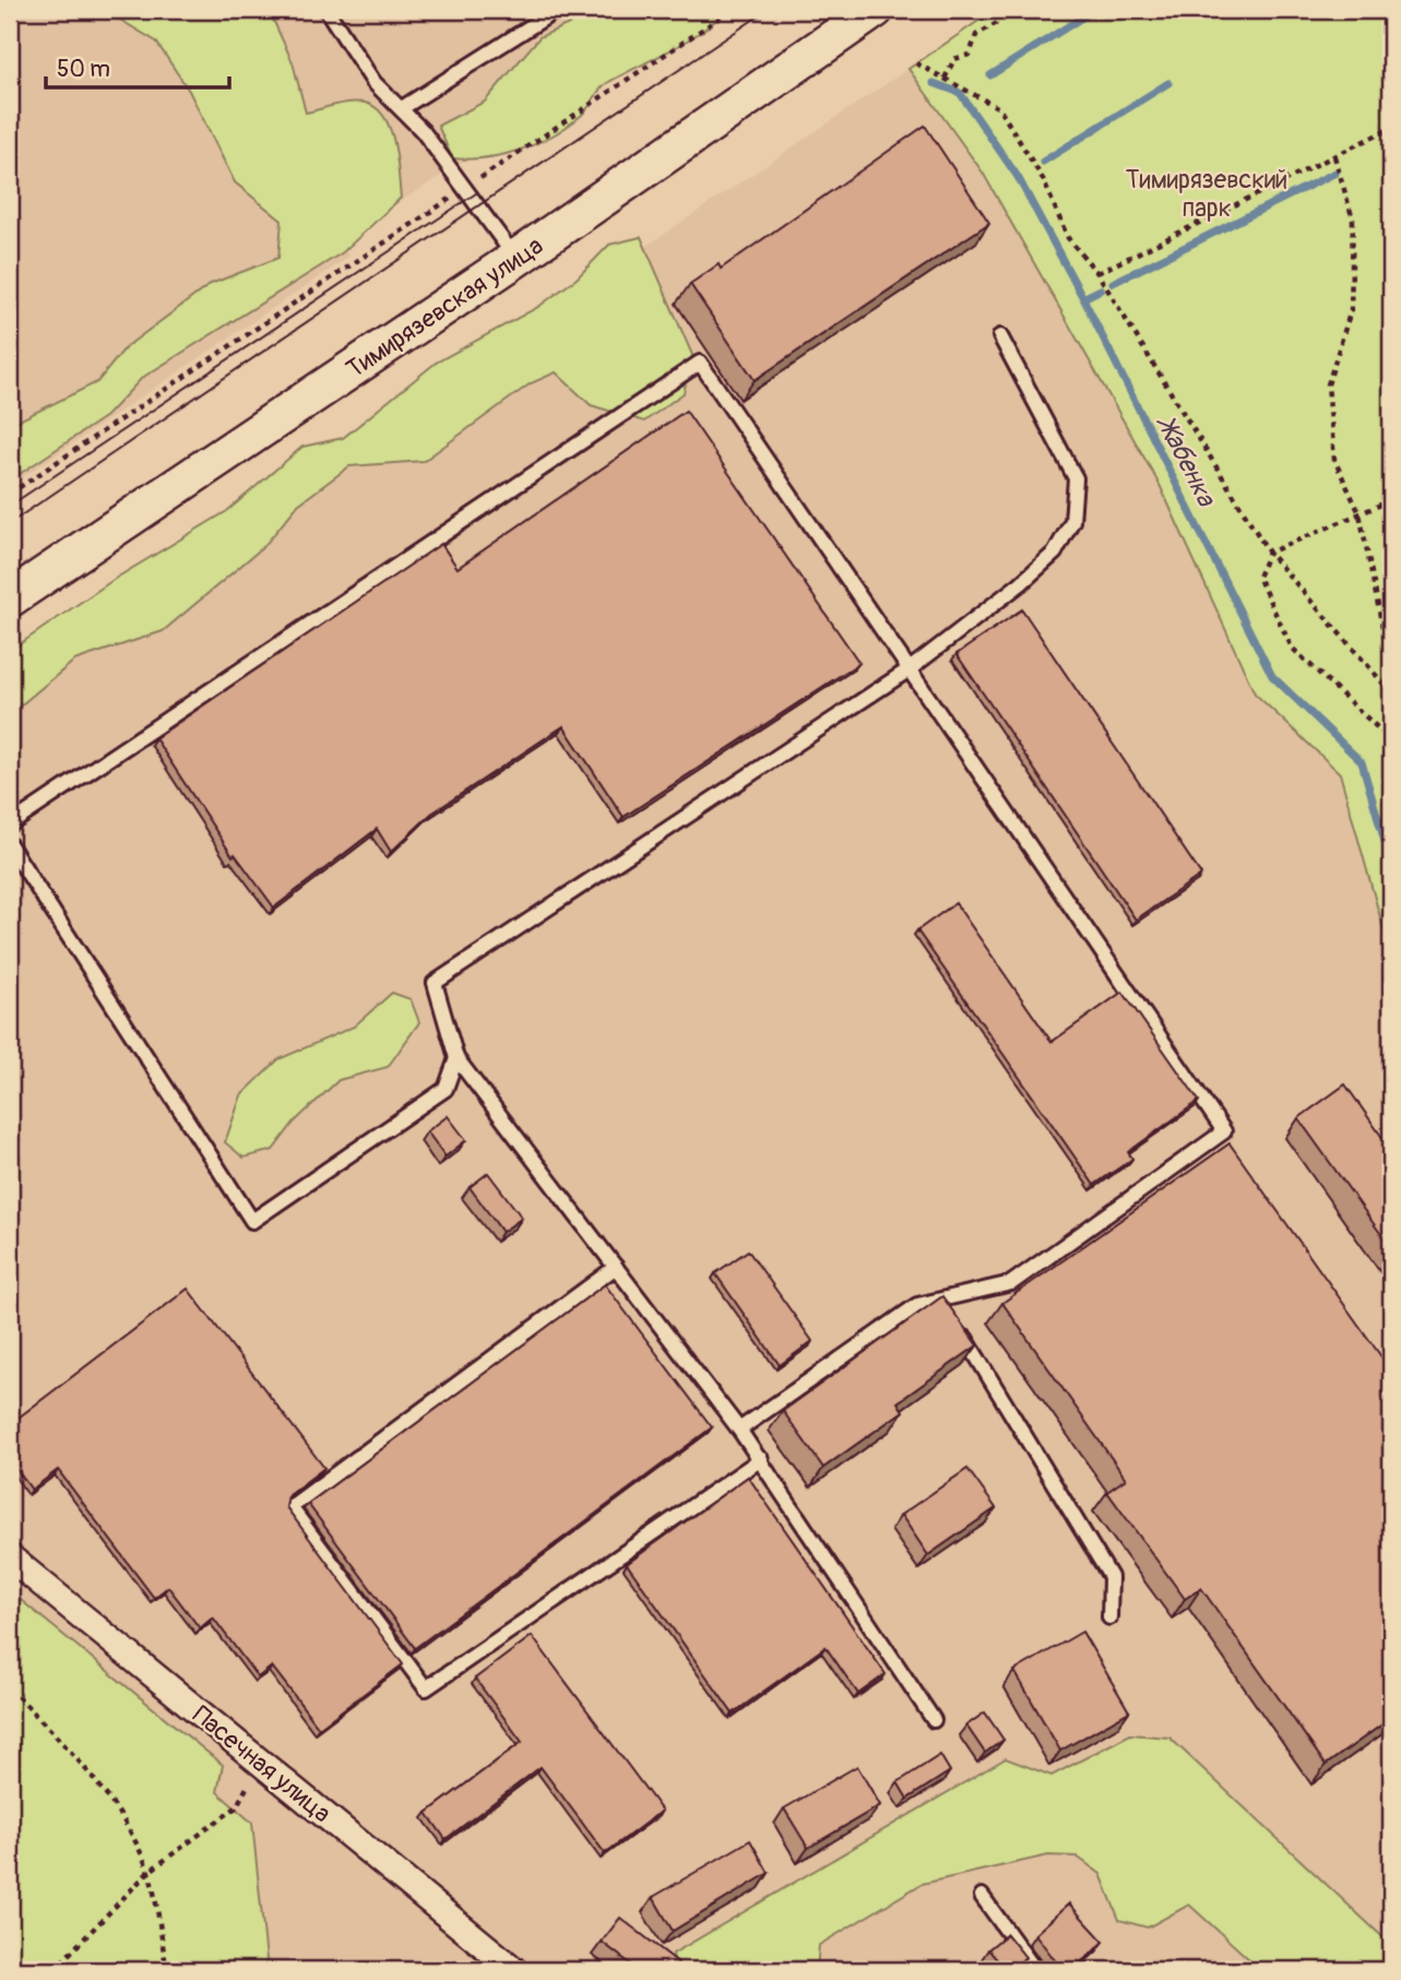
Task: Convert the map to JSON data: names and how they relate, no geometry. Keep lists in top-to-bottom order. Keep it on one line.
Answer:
{"streets":{"main road":["Тимирязевская улица"],"street":["Пасечная улица"]},"water":["Жабенка"],"parks":["Тимирязевский парк"],"scale_bar":"50 m"}
